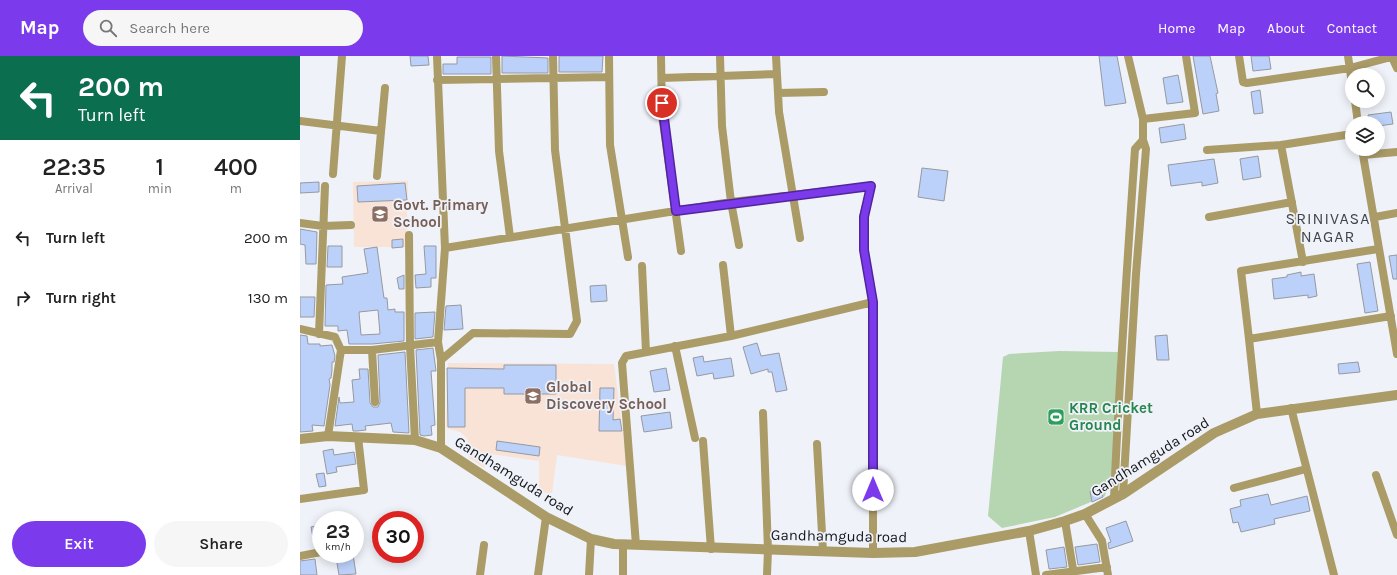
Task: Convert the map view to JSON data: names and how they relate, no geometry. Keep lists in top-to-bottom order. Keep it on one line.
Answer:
{"streets":{"street":["Gandhamguda road"]},"districts":["SRINIVASA NAGAR"],"places":{"school or university":["Govt. Primary School","Global Discovery School"],"sports":["KRR Cricket Ground"]},"page":{"header":"Map","search":"Search here","nav":["Home","Map","About","Contact"],"turn":["200 m","Turn left"],"eta":["22:35","Arrival","1","min","400","m"],"list":[{"name":"Turn left","value":"200 m"},{"name":"Turn right","value":"130 m"}],"speed":"23 km/h","limit":"30","buttons":["Exit","Share"]}}
